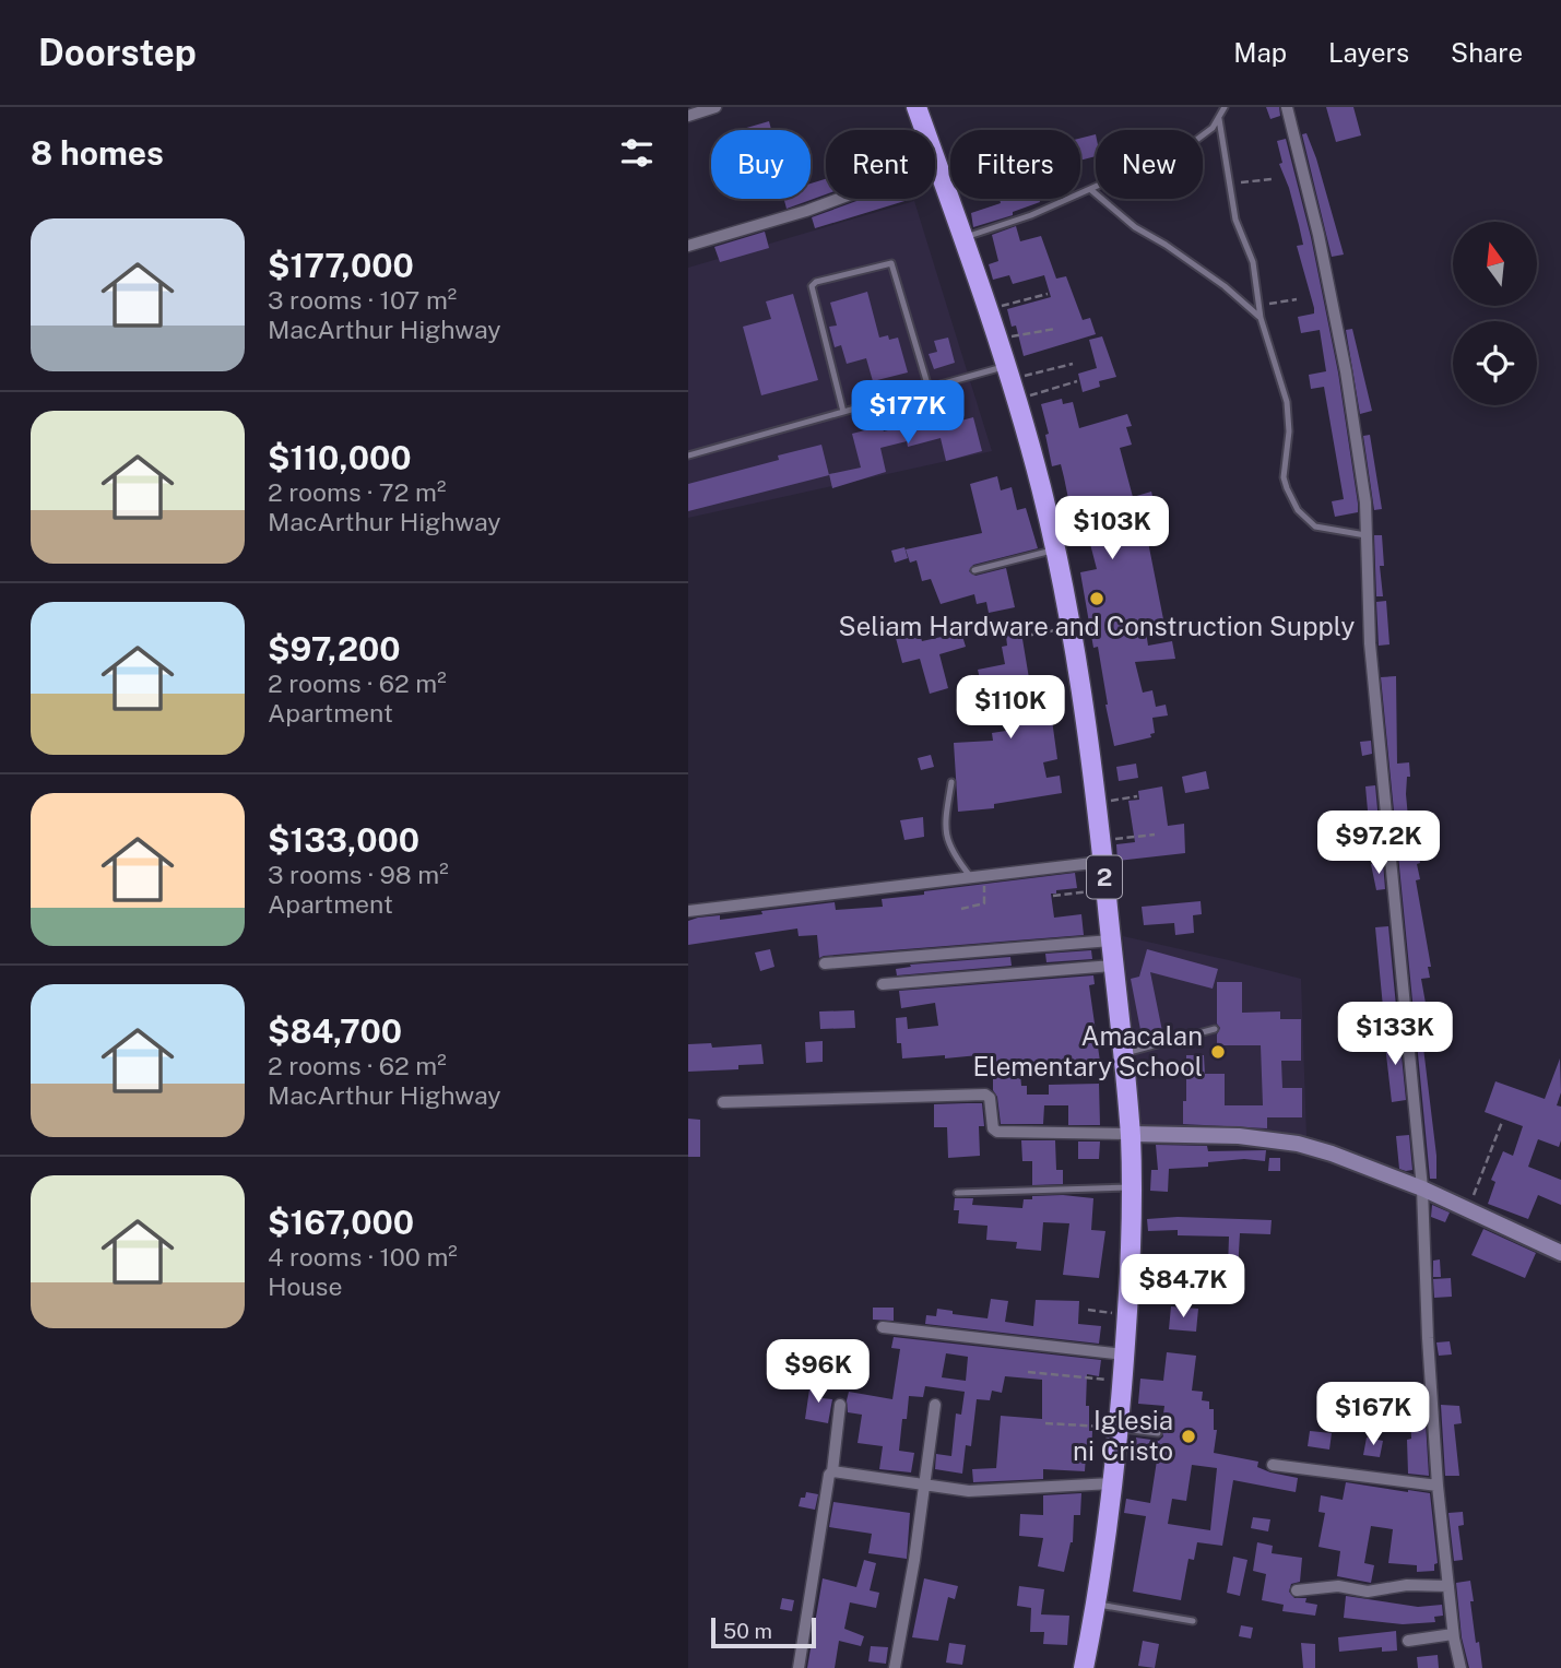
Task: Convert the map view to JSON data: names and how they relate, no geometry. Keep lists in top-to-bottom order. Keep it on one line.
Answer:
{"streets":{"highway":["2"]},"places":["Seliam Hardware and Construction Supply","Amacalan Elementary School","Iglesia ni Cristo"],"scale_bar":"50 m","north":"top","page":{"header":"Doorstep","nav":["Map","Layers","Share"],"heading":"8 homes","chip":["Buy","Rent","Filters","New"],"list":[{"name":"$177,000","note":"3 rooms · 107 m² · MacArthur Highway"},{"name":"$110,000","note":"2 rooms · 72 m² · MacArthur Highway"},{"name":"$97,200","note":"2 rooms · 62 m² · Apartment"},{"name":"$133,000","note":"3 rooms · 98 m² · Apartment"},{"name":"$84,700","note":"2 rooms · 62 m² · MacArthur Highway"},{"name":"$167,000","note":"4 rooms · 100 m² · House"}],"price":["$177K","$103K","$110K","$97.2K","$133K","$84.7K","$96K","$167K"],"scale":"50 m"}}
